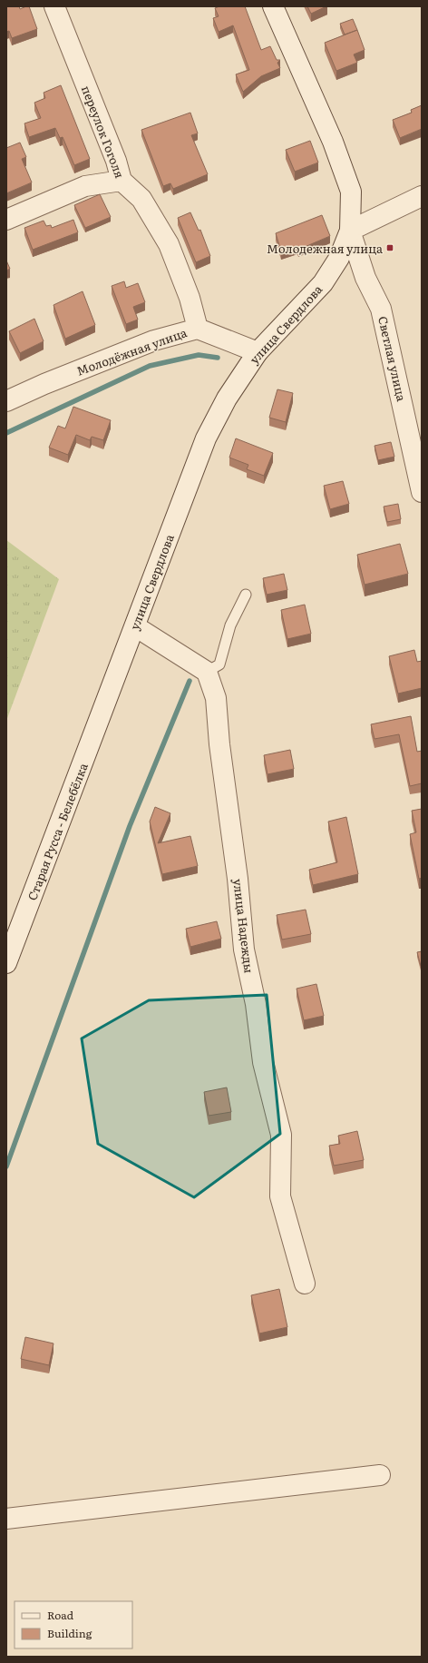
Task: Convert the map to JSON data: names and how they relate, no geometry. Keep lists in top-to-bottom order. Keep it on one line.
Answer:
{"streets":{"street":["переулок Гоголя","улица Свердлова","Молодёжная улица","Светлая улица","Старая Русса - Белебёлка","улица Надежды"]},"crossings":[["переулок Гоголя","Молодёжная улица"],["улица Свердлова","Молодёжная улица"],["улица Свердлова","Светлая улица"],["улица Свердлова","Старая Русса - Белебёлка"]],"places":{"transit":["Молодежная улица"]},"legend":["Road","Building"]}
